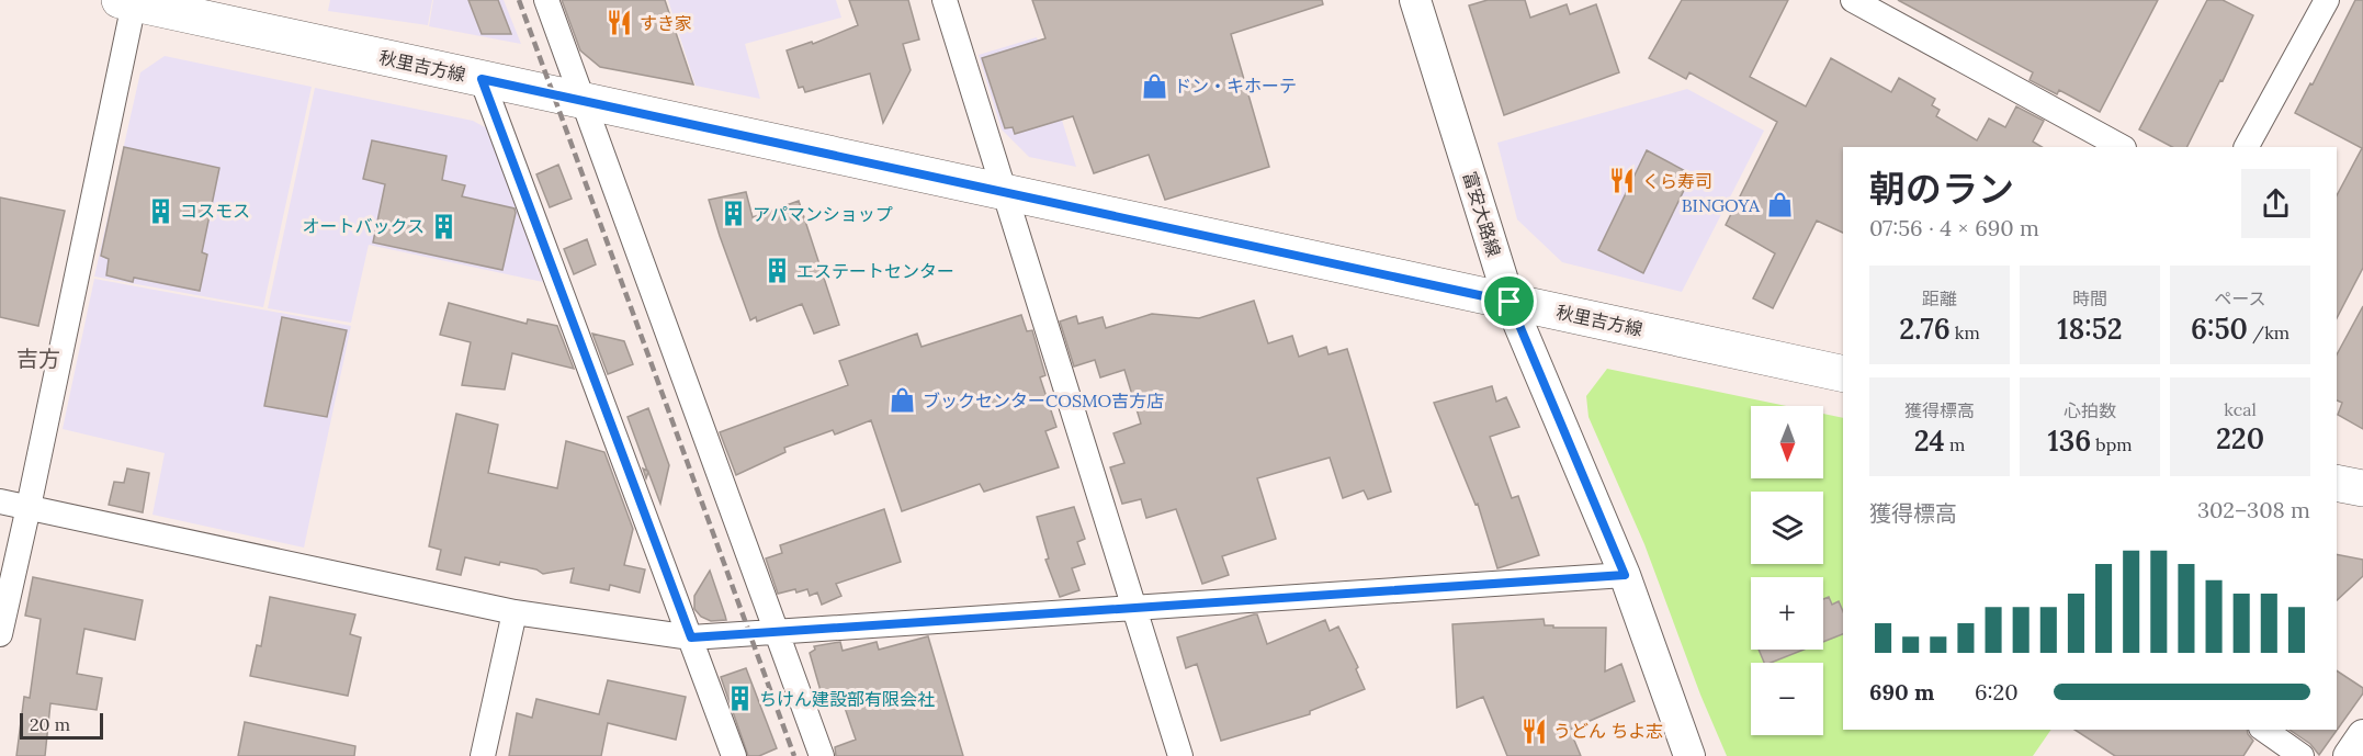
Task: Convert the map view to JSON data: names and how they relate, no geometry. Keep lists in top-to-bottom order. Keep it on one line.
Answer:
{"streets":{"main road":["秋里吉方線"],"street":["富安大路線"]},"crossings":[["秋里吉方線","富安大路線"]],"districts":["吉方"],"places":{"restaurant":["すき家","くら寿司","うどん ちよ志"],"shop":["ドン・キホーテ","BINGOYA","ブックセンターCOSMO吉方店"],"building":["コスモス","アパマンショップ","オートバックス","エステートセンター","ちけん建設部有限会社"]},"scale_bar":"20 m","north":"bottom","page":{"heading":["朝のラン","07:56 · 4 × 690 m"],"stats":[["距離","2.76 km"],["時間","18:52"],["ペース","6:50 /km"],["獲得標高","24 m"],["心拍数","136 bpm"],["kcal","220"]],"map_buttons":["+","−"],"chart":["獲得標高","302–308 m"],"list":[{"name":"690 m","note":"6:20"}],"scale":"20 m"}}
